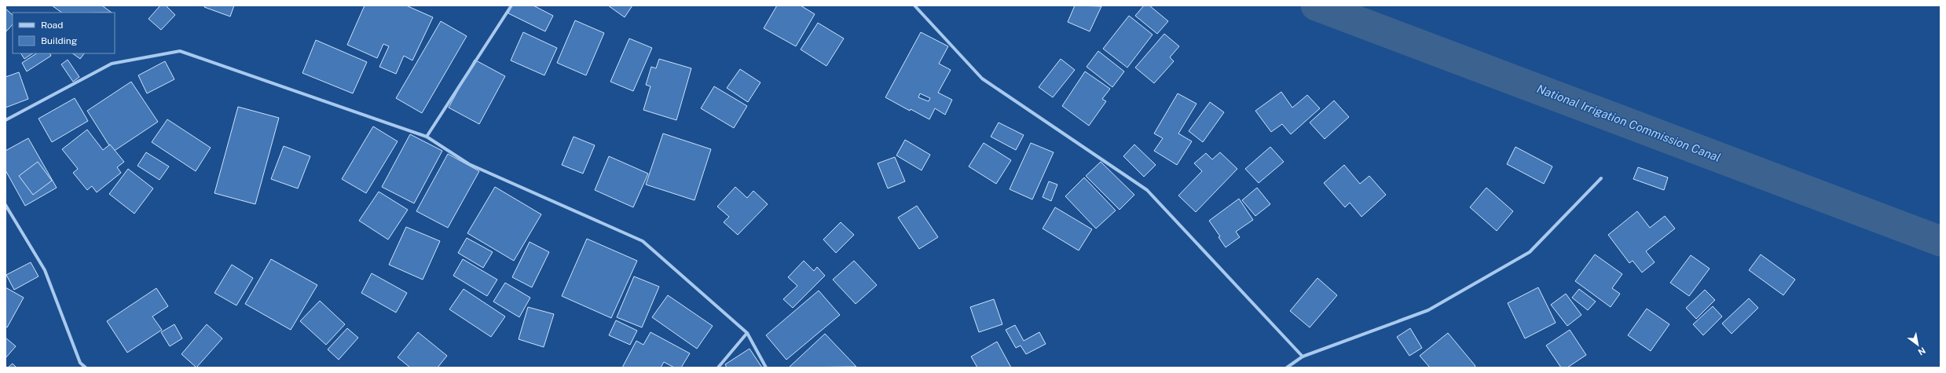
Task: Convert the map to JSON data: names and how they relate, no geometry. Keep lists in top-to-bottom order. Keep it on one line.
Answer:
{"water":["National Irrigation Commission Canal"],"legend":["Road","Building"],"north":"bottom right"}
